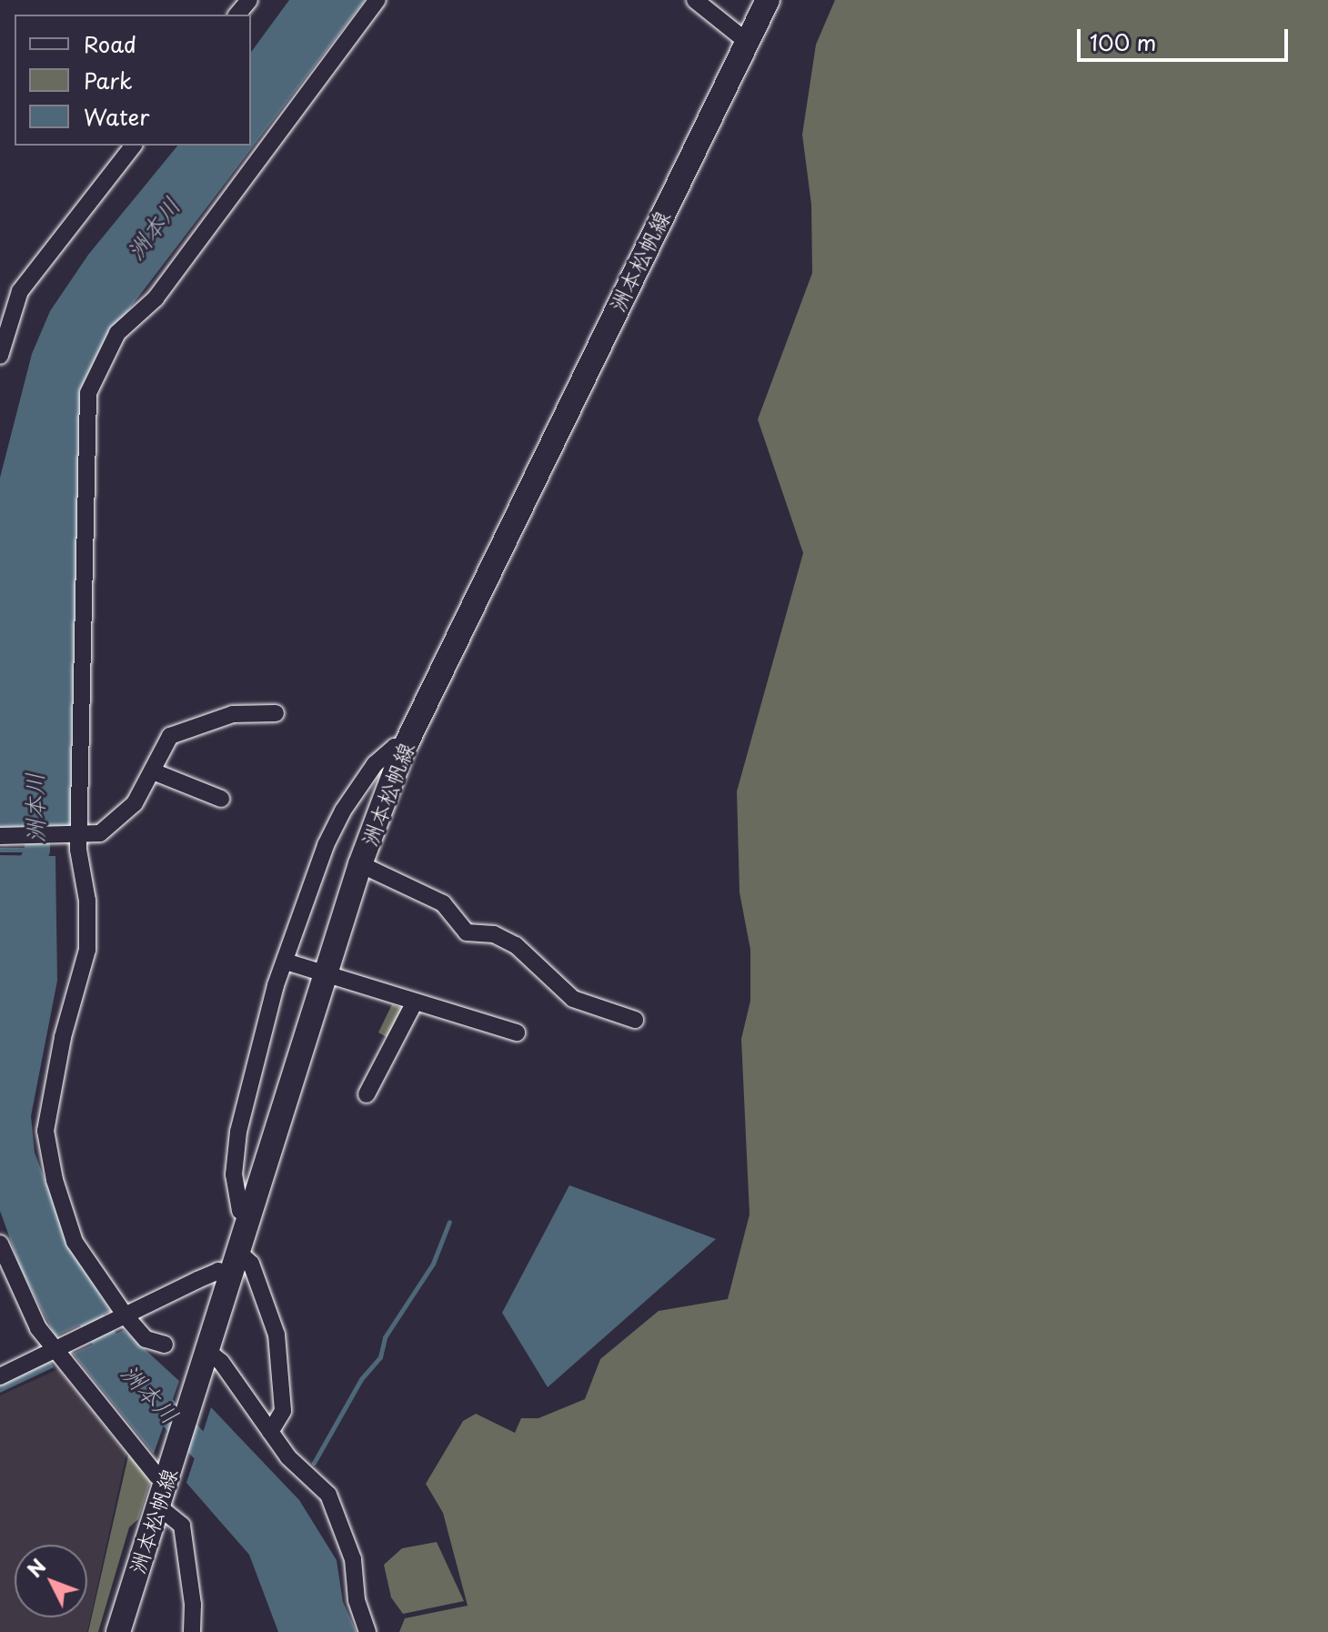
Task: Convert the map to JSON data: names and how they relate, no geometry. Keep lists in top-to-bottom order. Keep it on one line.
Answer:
{"streets":{"main road":["洲本松帆線"]},"water":["洲本川"],"legend":["Road","Park","Water"],"scale_bar":"100 m","north":"top left"}
